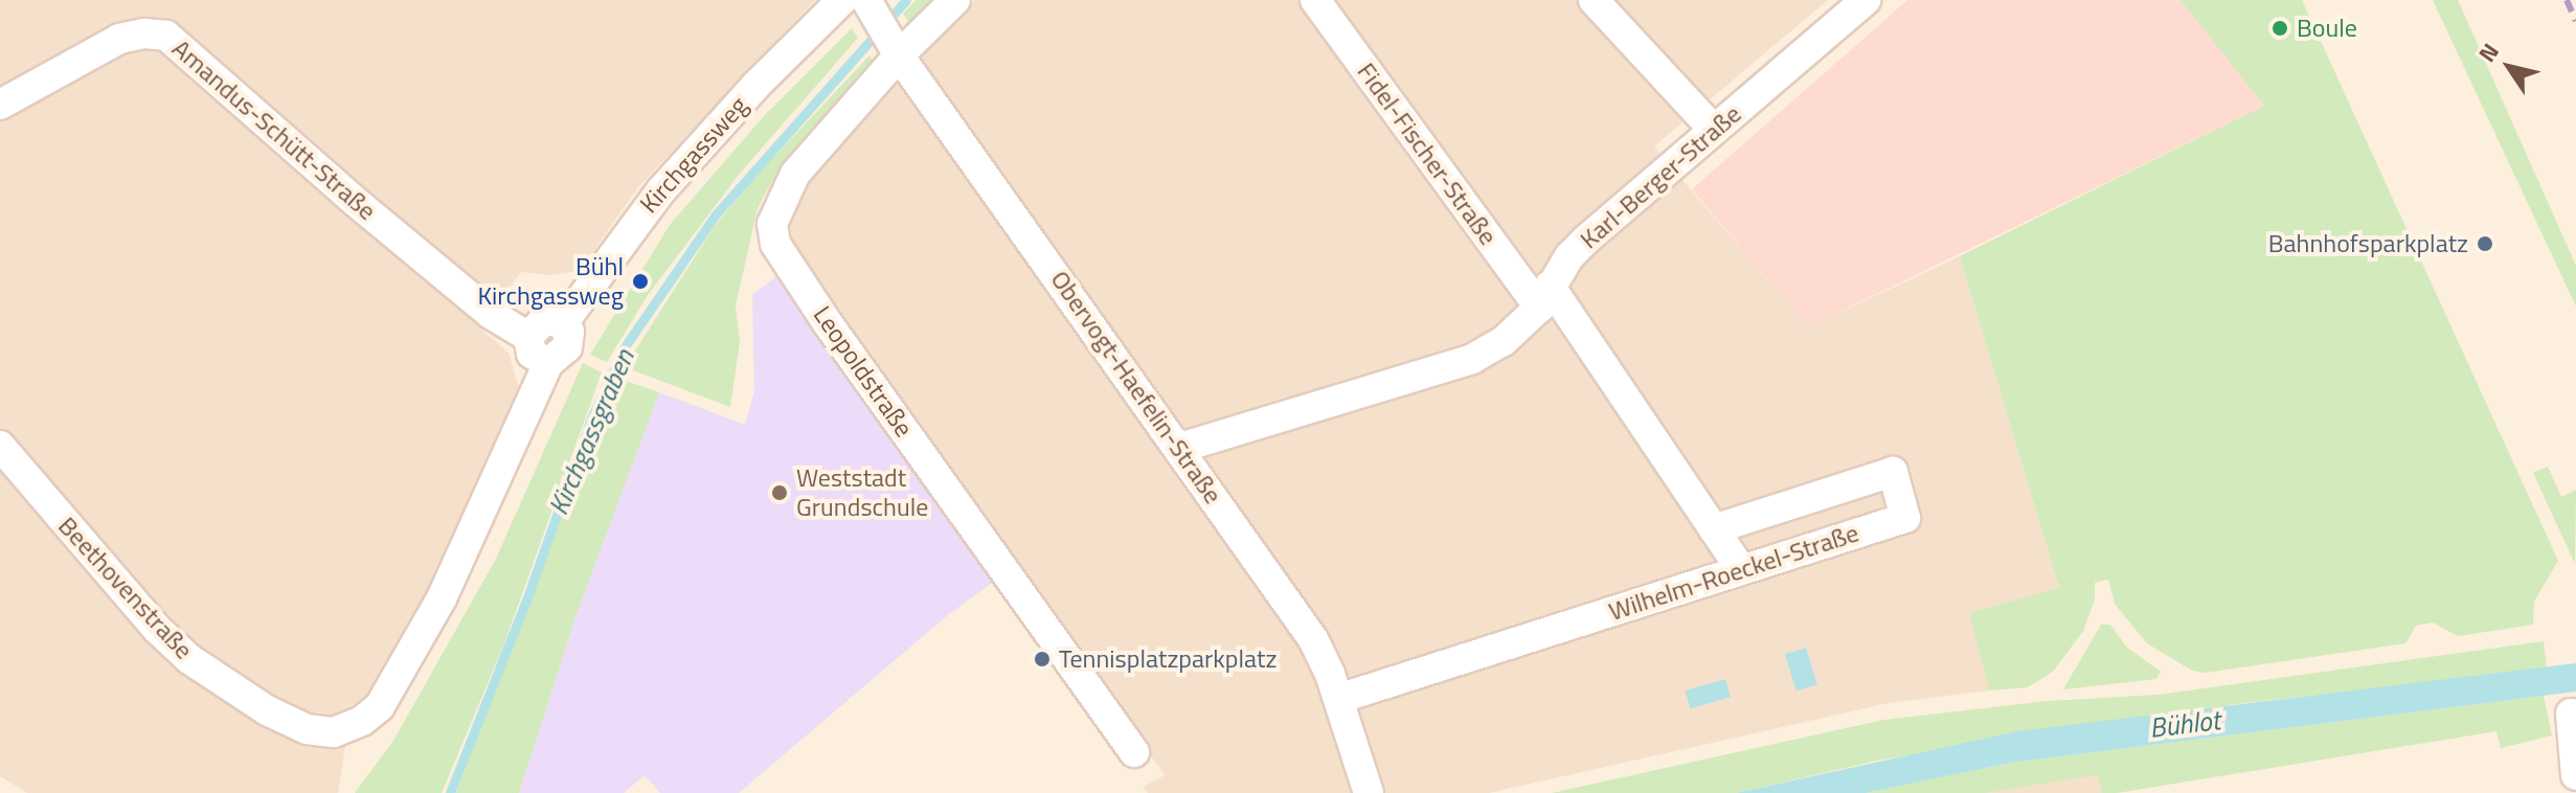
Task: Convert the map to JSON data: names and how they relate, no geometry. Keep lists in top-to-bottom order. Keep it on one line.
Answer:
{"streets":{"street":["Amandus-Schütt-Straße","Fidel-Fischer-Straße","Kirchgassweg","Karl-Berger-Straße","Leopoldstraße","Obervogt-Haefelin-Straße","Wilhelm-Roeckel-Straße","Beethovenstraße"]},"crossings":[["Amandus-Schütt-Straße","Kirchgassweg"],["Fidel-Fischer-Straße","Karl-Berger-Straße"],["Fidel-Fischer-Straße","Wilhelm-Roeckel-Straße"],["Kirchgassweg","Beethovenstraße"],["Karl-Berger-Straße","Obervogt-Haefelin-Straße"],["Leopoldstraße","Obervogt-Haefelin-Straße"],["Obervogt-Haefelin-Straße","Wilhelm-Roeckel-Straße"]],"water":["Kirchgassgraben","Bühlot"],"places":["Boule","Bahnhofsparkplatz","Bühl Kirchgassweg","Weststadt Grundschule","Tennisplatzparkplatz"],"north":"top left"}
